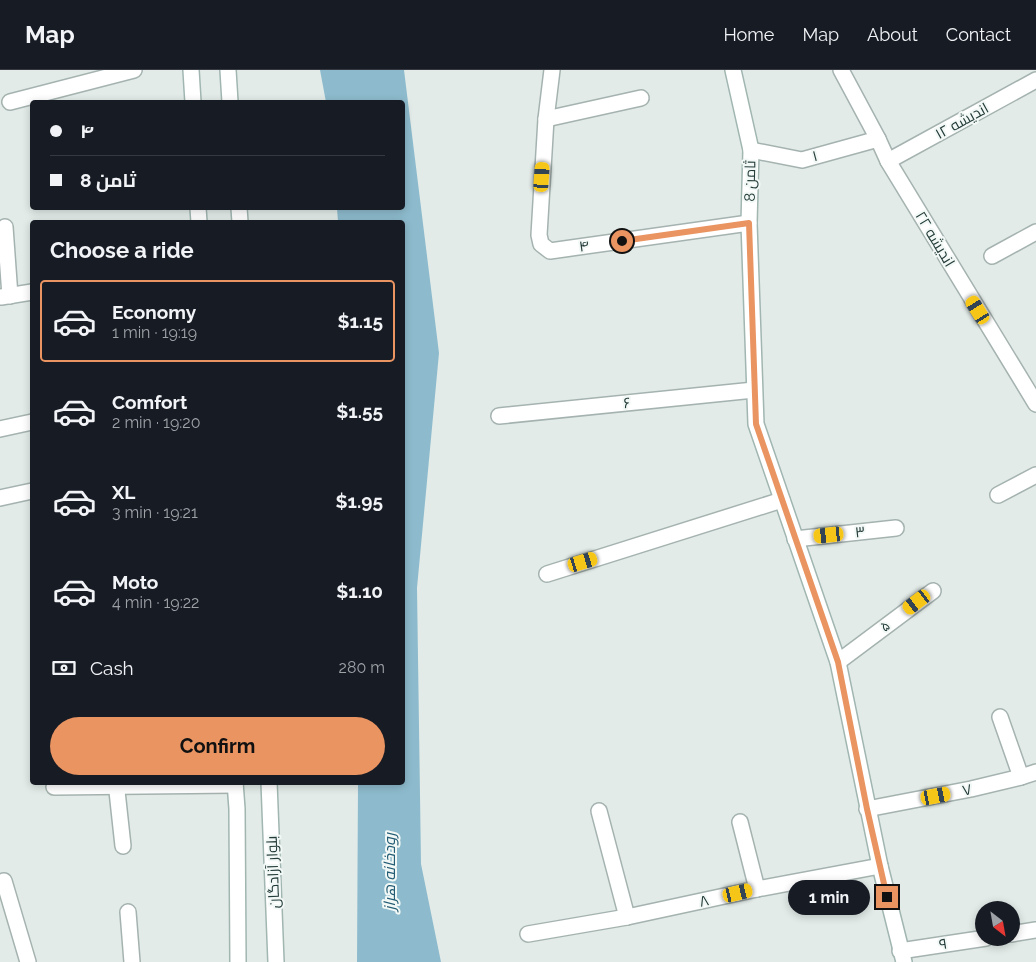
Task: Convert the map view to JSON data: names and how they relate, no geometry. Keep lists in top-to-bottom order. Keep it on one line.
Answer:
{"streets":{"street":["اندیشه ۱۲","۱","ثامن 8","اندیشه ۲۲","۴","۶","۳","۵","۷","بلوار آزادگان","۸","۹"]},"crossings":[["اندیشه ۱۲","اندیشه ۲۲"],["۱","ثامن 8"],["۱","اندیشه ۲۲"],["ثامن 8","۴"],["ثامن 8","۶"],["ثامن 8","۳"],["ثامن 8","۵"],["ثامن 8","۷"],["ثامن 8","۸"],["ثامن 8","۹"]],"water":["رودخانه هراز"],"north":"bottom right","page":{"header":"Map","nav":["Home","Map","About","Contact"],"banner":["۴","ثامن 8"],"heading":"Choose a ride","list":[{"name":"Economy","note":"1 min · 19:19","value":"$1.15"},{"name":"Comfort","note":"2 min · 19:20","value":"$1.55"},{"name":"XL","note":"3 min · 19:21","value":"$1.95"},{"name":"Moto","note":"4 min · 19:22","value":"$1.10"}],"pay":["Cash","280 m"],"buttons":"Confirm","bubble":"1 min"}}
